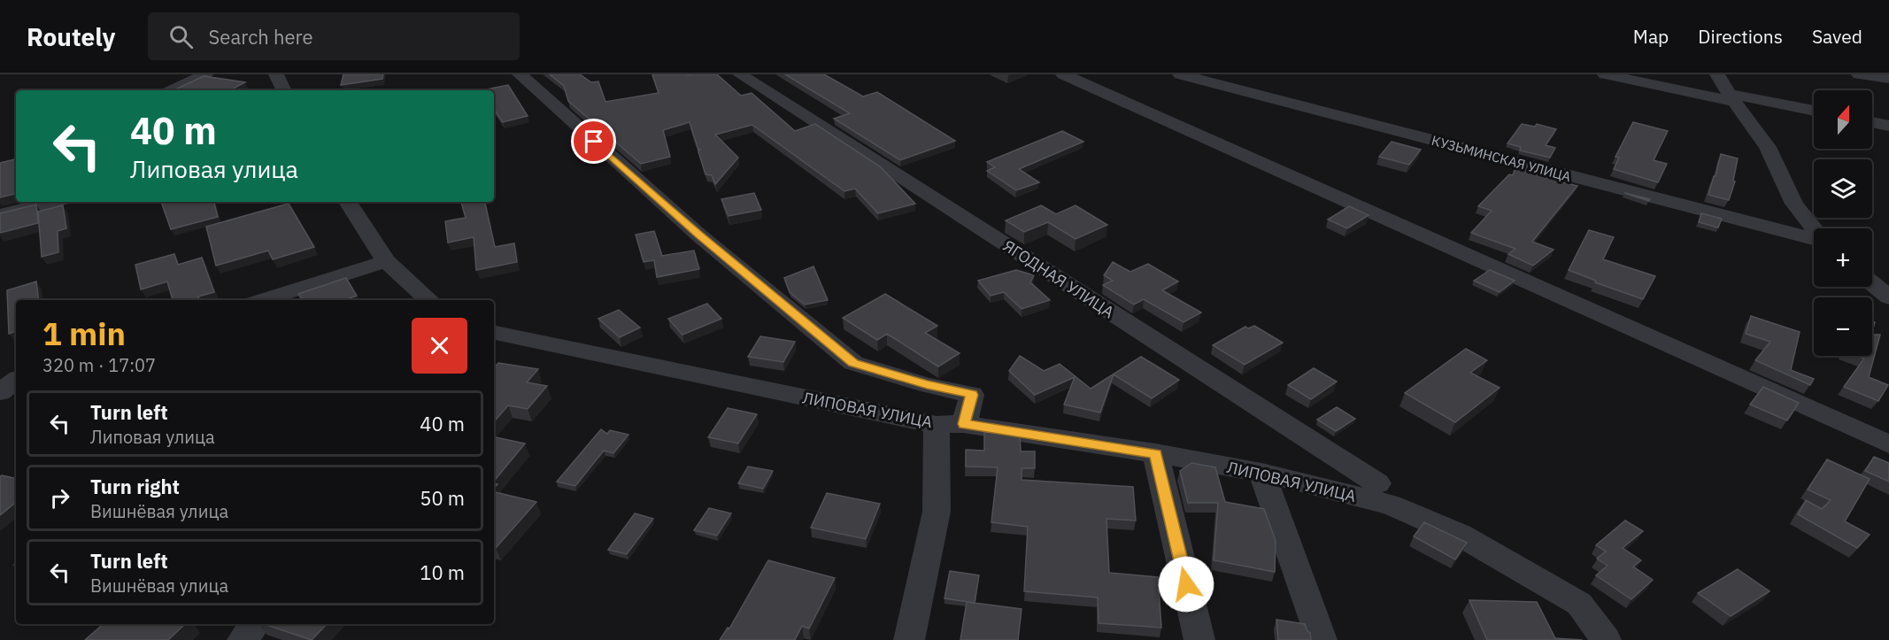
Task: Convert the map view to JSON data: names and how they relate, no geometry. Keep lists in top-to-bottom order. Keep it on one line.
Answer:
{"streets":{"street":["КУЗЬМИНСКАЯ УЛИЦА","ЯГОДНАЯ УЛИЦА","ЛИПОВАЯ УЛИЦА"]},"north":"top","page":{"header":"Routely","search":"Search here","nav":["Map","Directions","Saved"],"map_buttons":["+","−"],"turn":["40 m","Липовая улица"],"heading":["1 min","320 m · 17:07"],"list":[{"name":"Turn left","note":"Липовая улица","value":"40 m"},{"name":"Turn right","note":"Вишнёвая улица","value":"50 m"},{"name":"Turn left","note":"Вишнёвая улица","value":"10 m"}]}}
